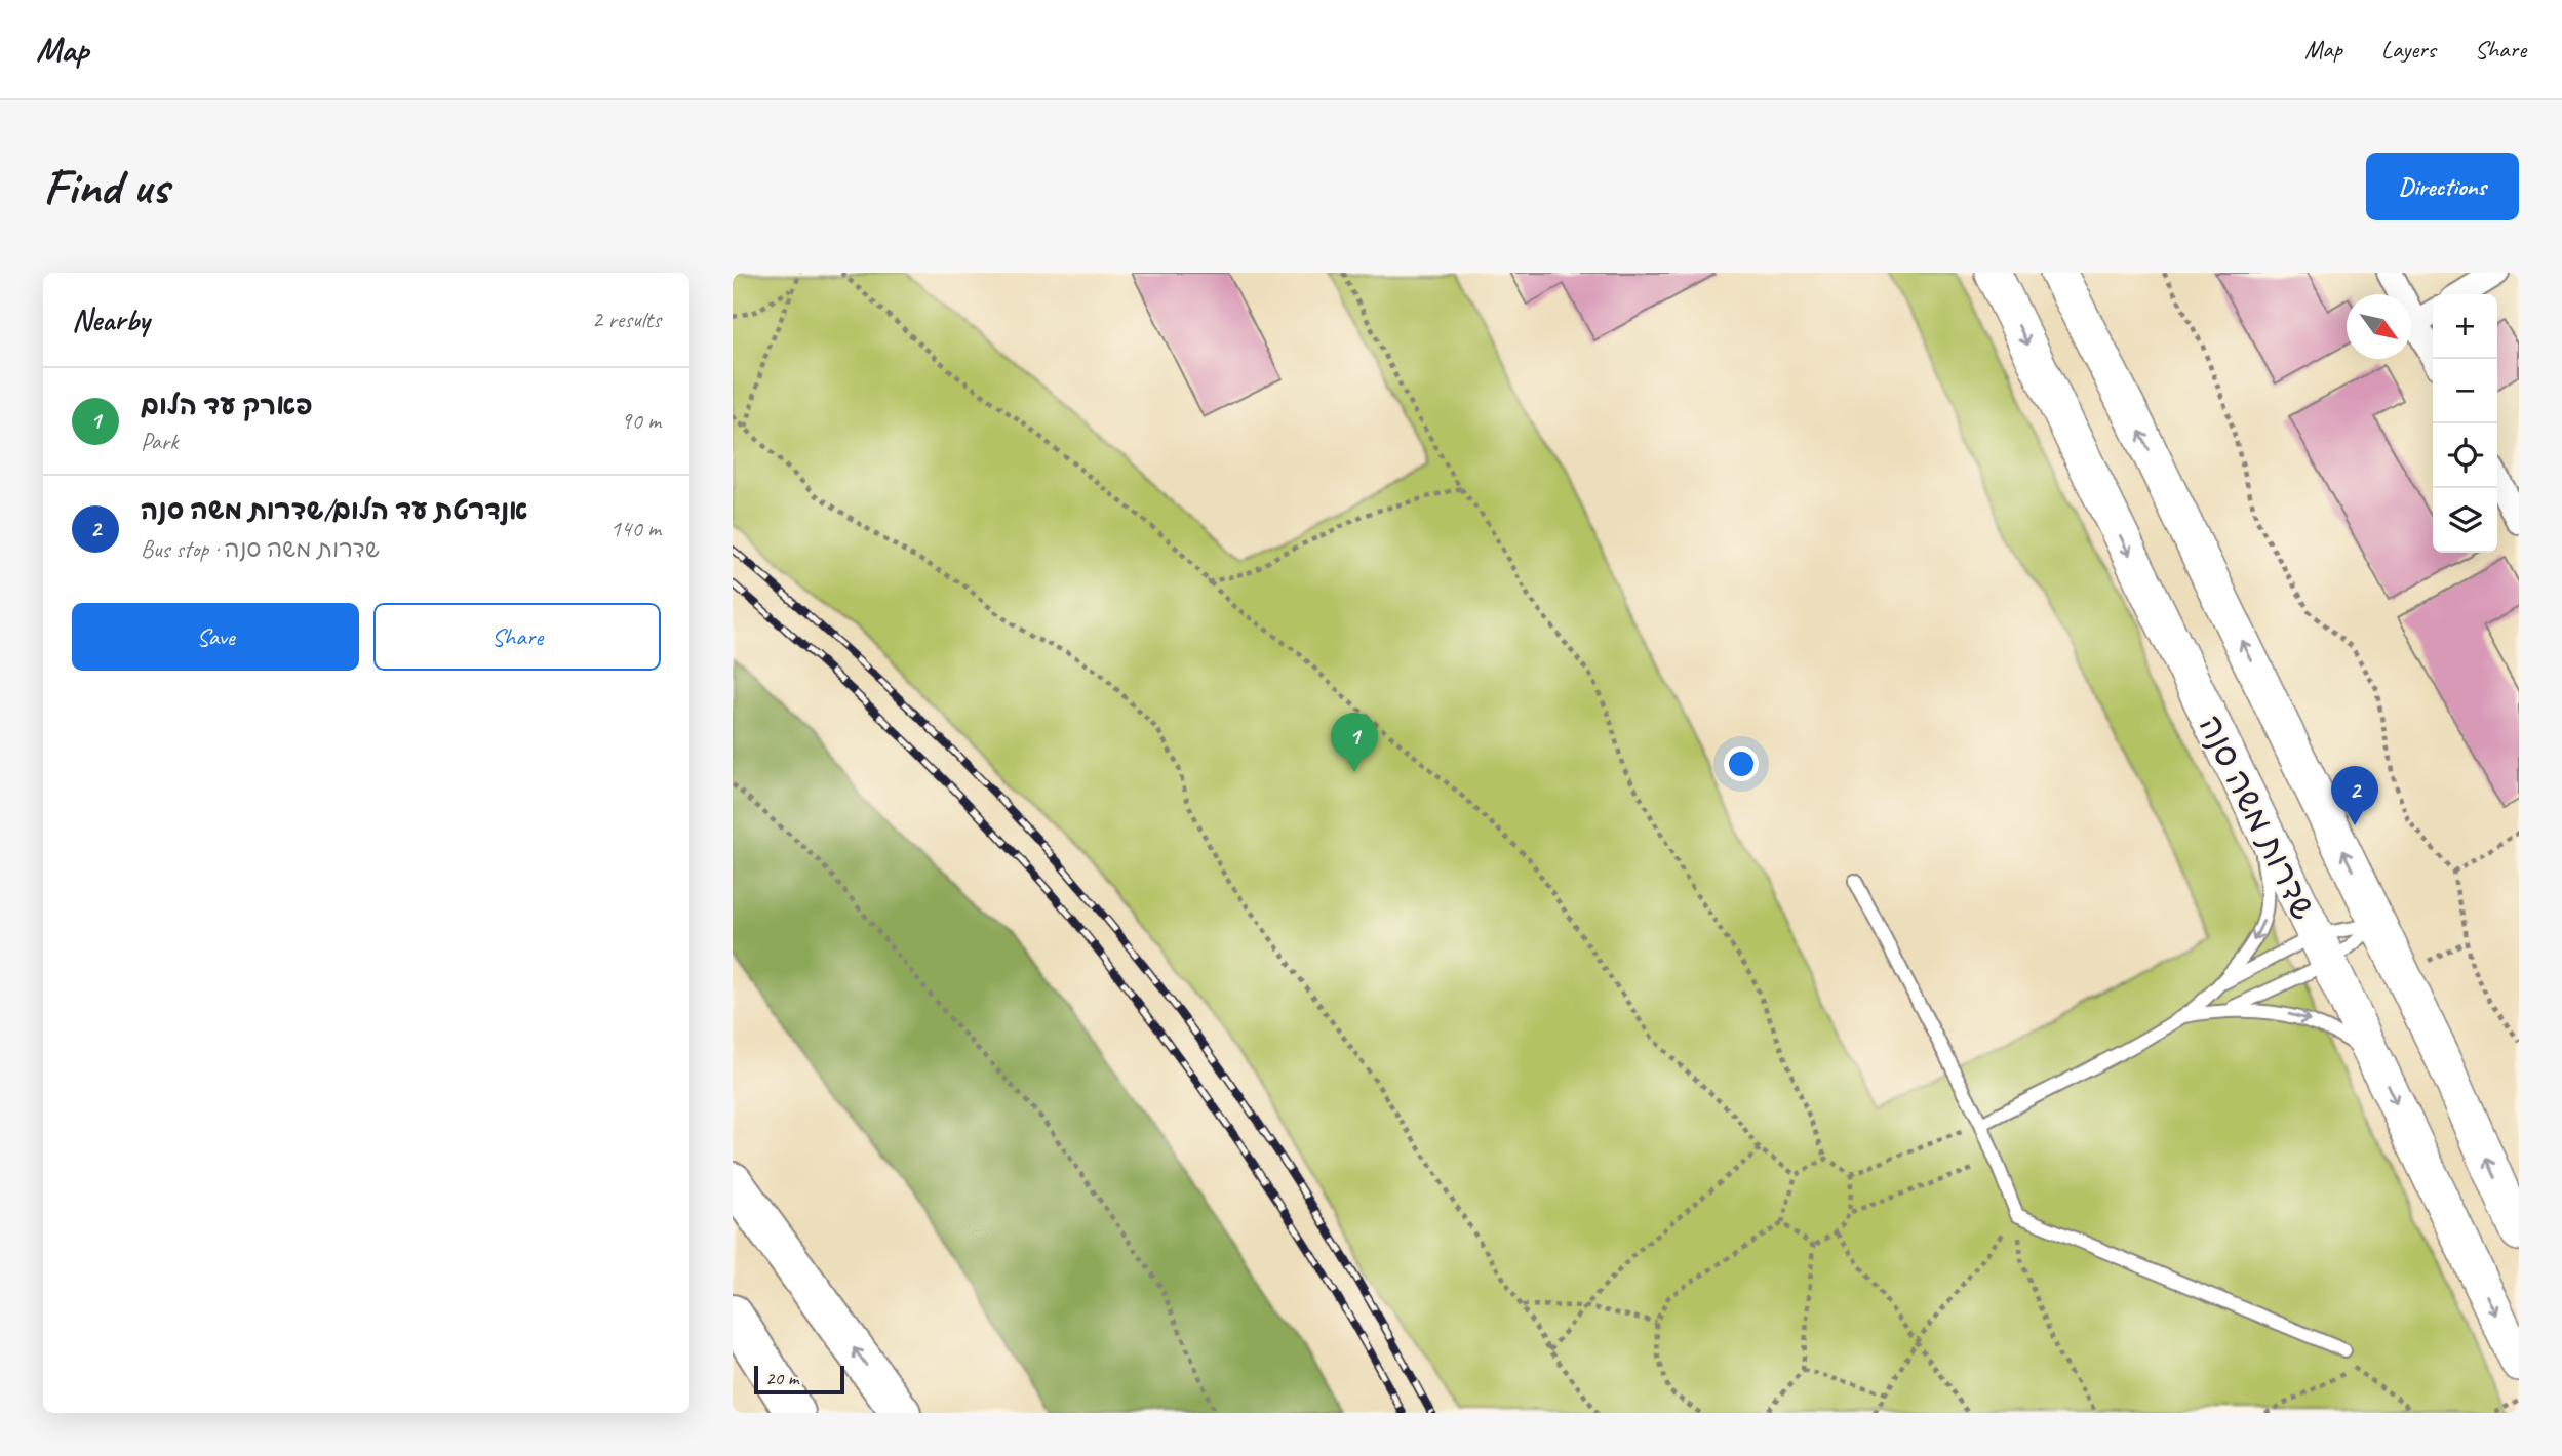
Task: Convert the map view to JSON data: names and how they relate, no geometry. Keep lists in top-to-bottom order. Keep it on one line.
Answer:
{"streets":{"main road":["שדרות משה סנה"]},"scale_bar":"20 m","north":"bottom right","page":{"header":"Map","nav":["Map","Layers","Share"],"buttons":["Directions",["Save","Share"]],"title":"Find us","heading":["Nearby","2 results"],"map_buttons":["+","−"],"list":[{"mark":"1","name":"פארק עד הלום","note":"Park","value":"90 m"},{"mark":"2","name":"אנדרטת עד הלום/שדרות משה סנה","note":"Bus stop · שדרות משה סנה","value":"140 m"}],"pins":["1","2"],"scale":"20 m"}}
